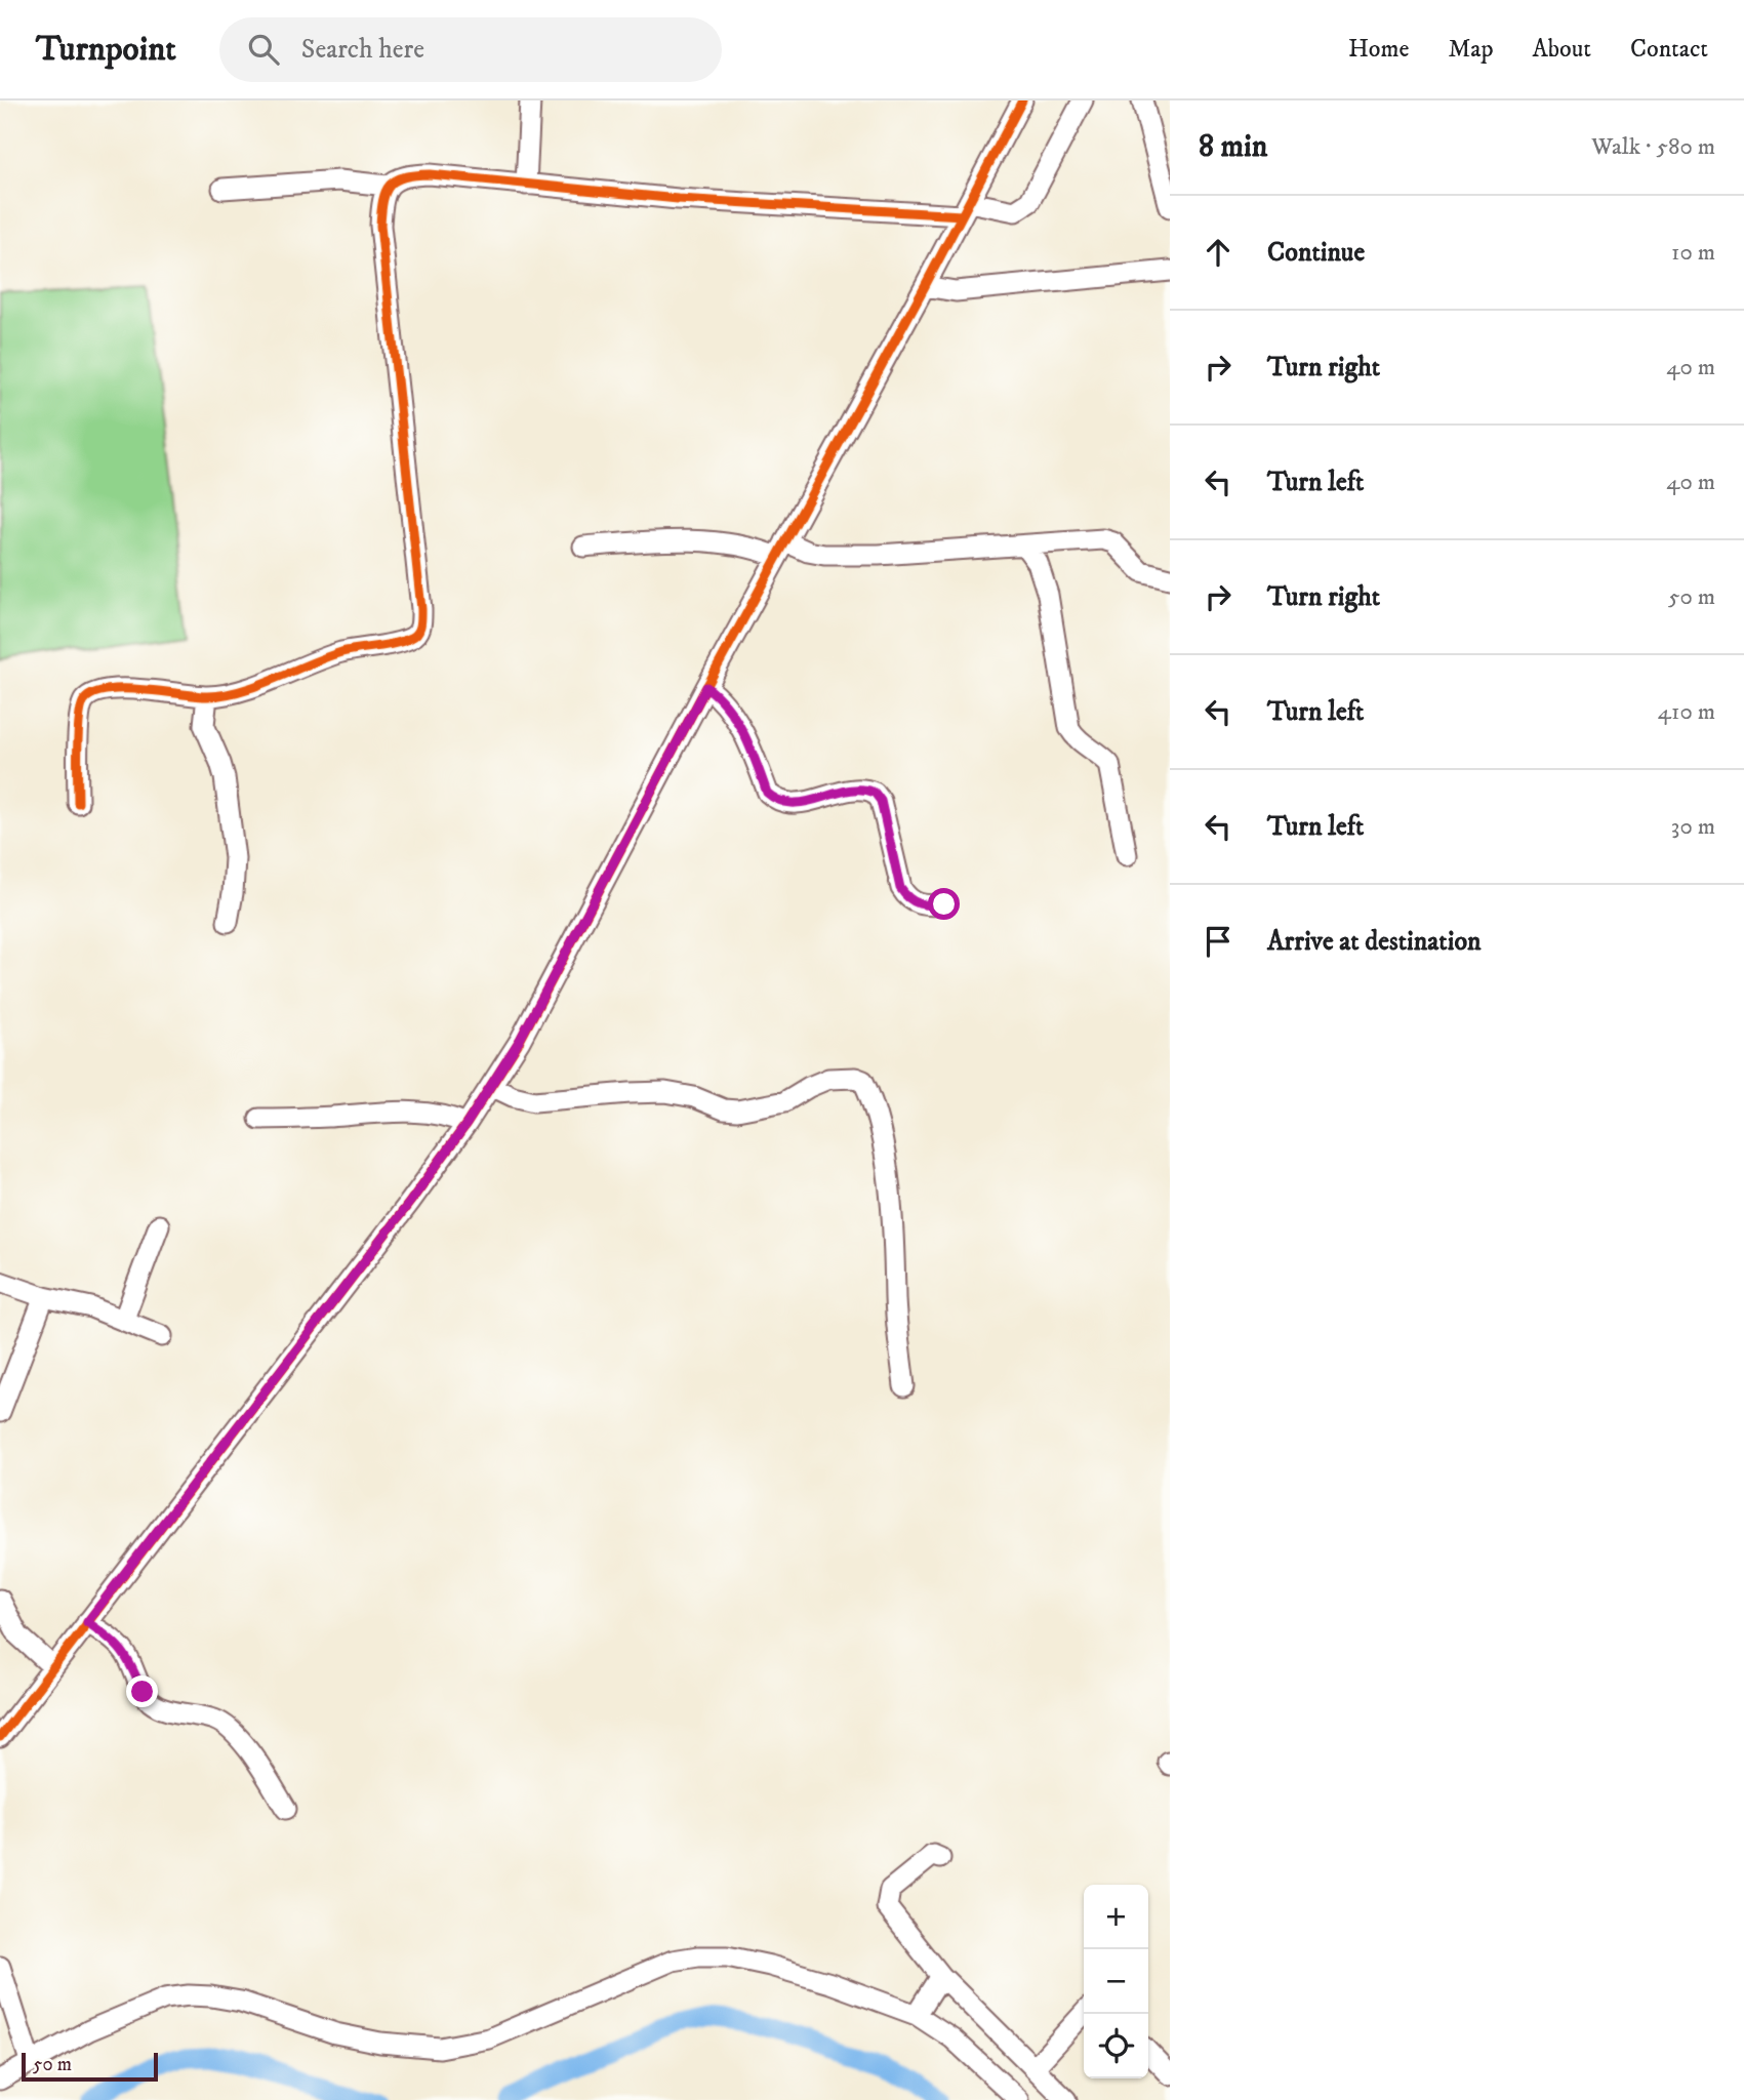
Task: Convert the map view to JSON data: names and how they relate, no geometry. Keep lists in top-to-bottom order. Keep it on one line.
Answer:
{"scale_bar":"50 m","page":{"header":"Turnpoint","search":"Search here","nav":["Home","Map","About","Contact"],"heading":["8 min","Walk · 580 m"],"list":[["Continue","10 m"],["Turn right","40 m"],["Turn left","40 m"],["Turn right","50 m"],["Turn left","410 m"],["Turn left","30 m"],"Arrive at destination"],"map_buttons":["+","−"],"scale":"50 m"}}
